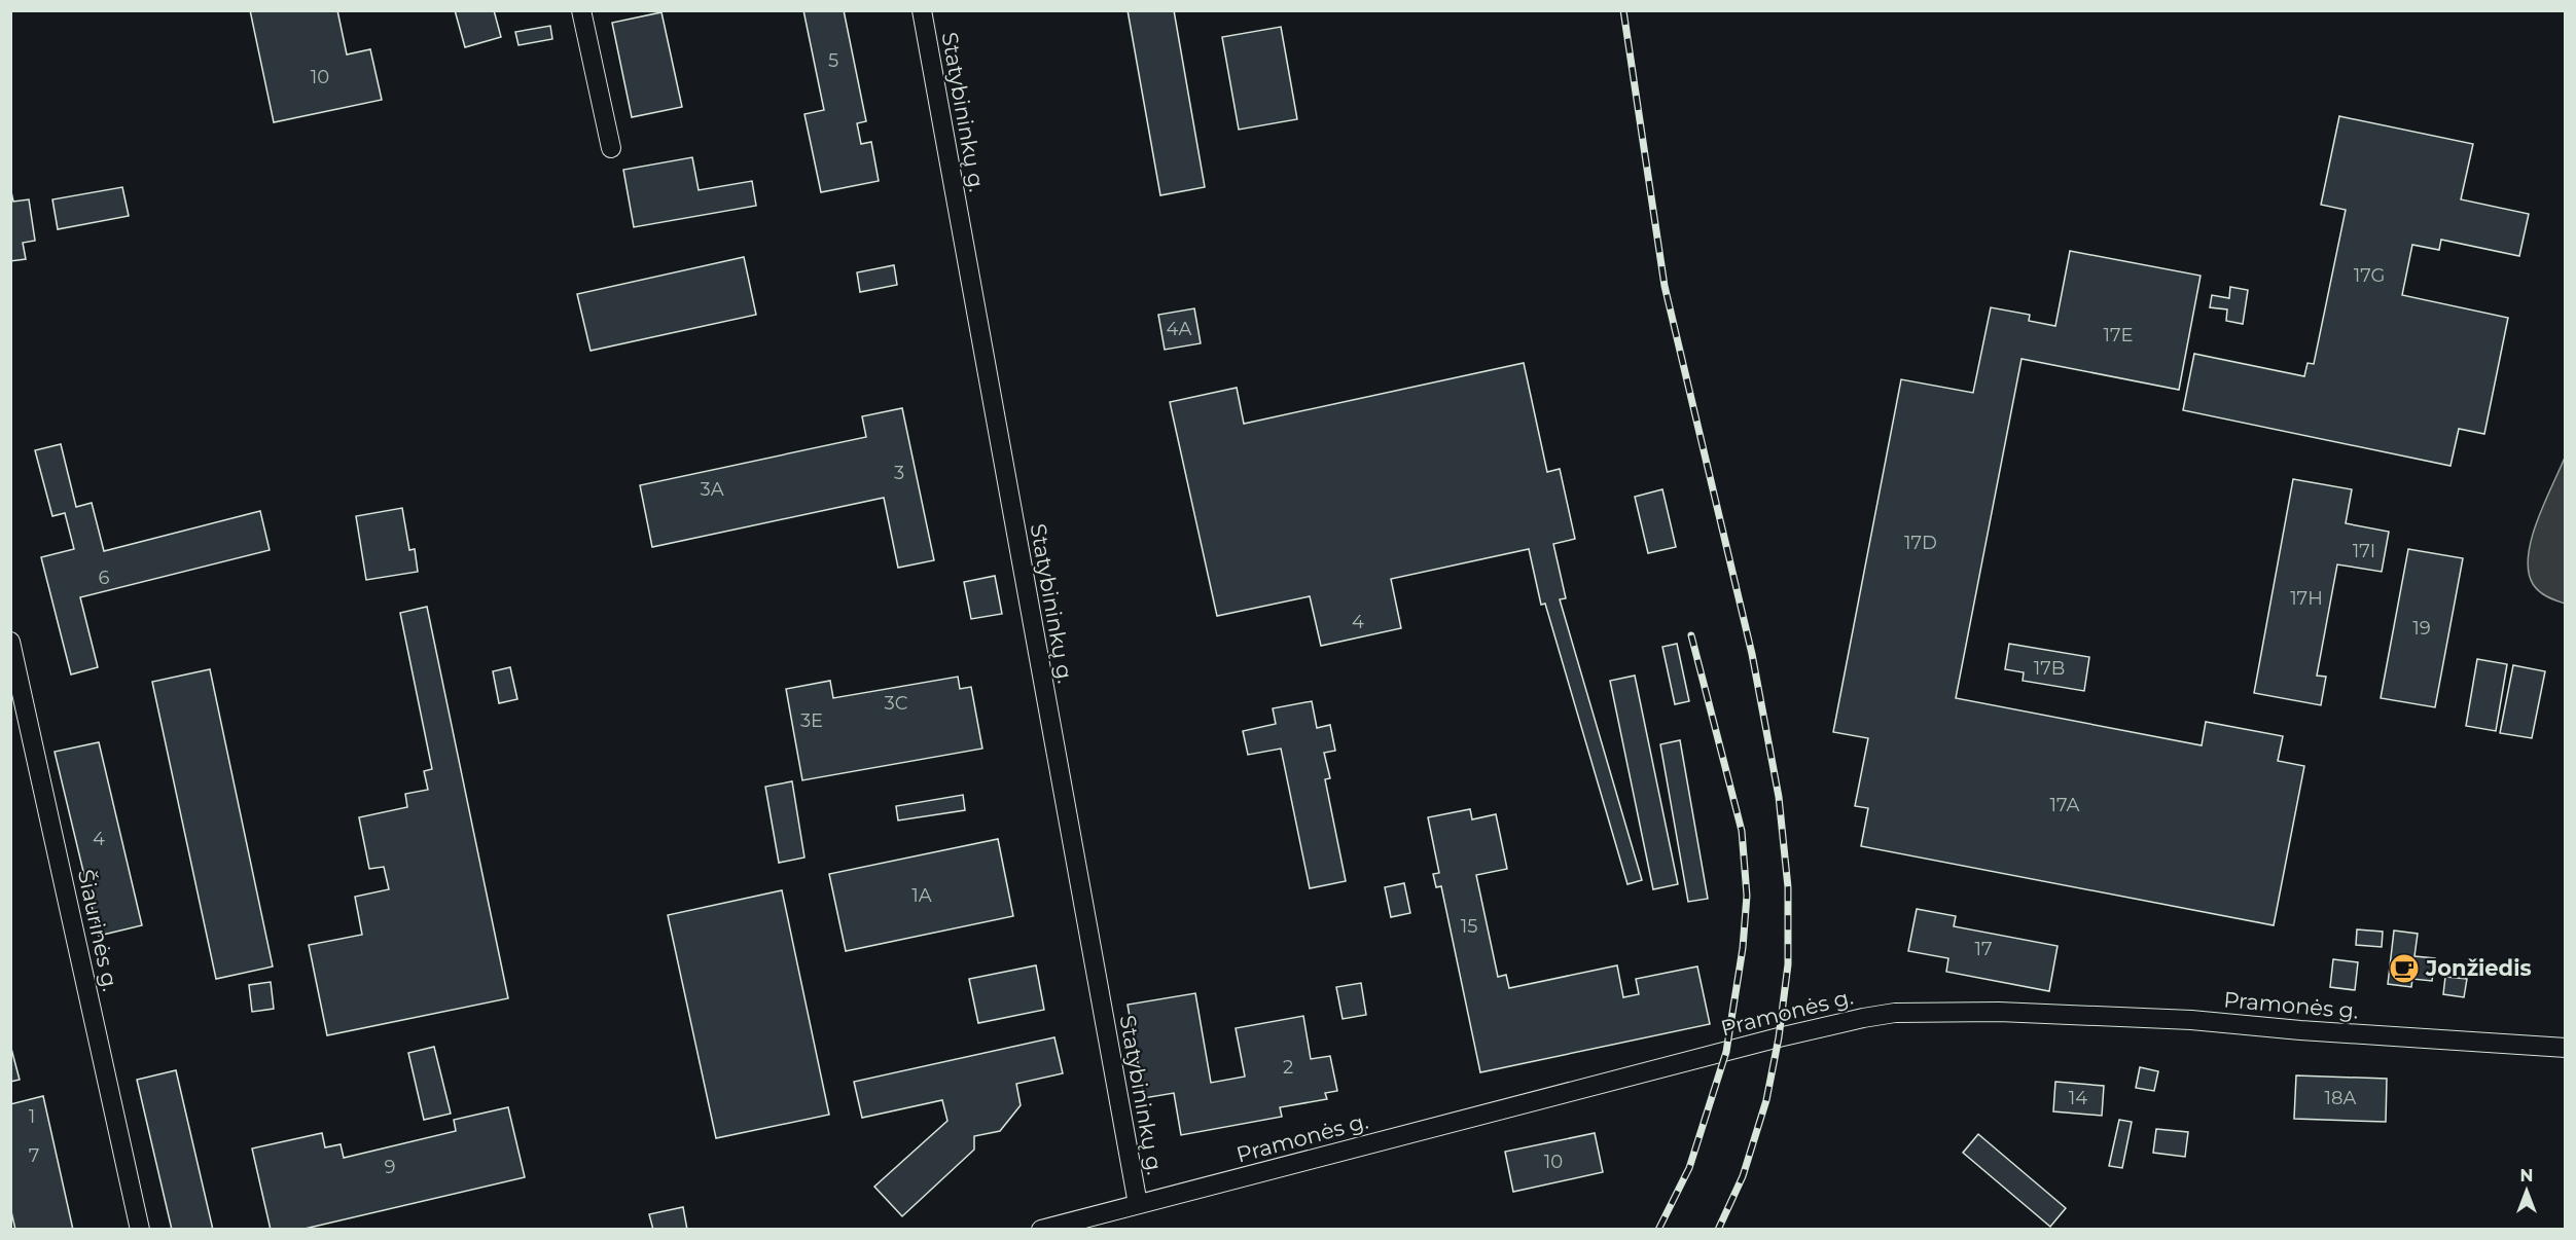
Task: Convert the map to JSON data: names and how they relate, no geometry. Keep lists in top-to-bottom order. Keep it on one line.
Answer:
{"streets":{"street":["Statybininkų g.","Šiaurinės g.","Pramonės g."]},"crossings":[["Statybininkų g.","Pramonės g."]],"places":{"cafe":["Jonžiedis"]},"house_numbers":["5","10","17G","4A","17E","3","3A","17D","17I","6","17H","4","19","17B","3C","3E","17A","4","1A","15","17","2","14","18A","1","7","10","9"],"north":"top"}
